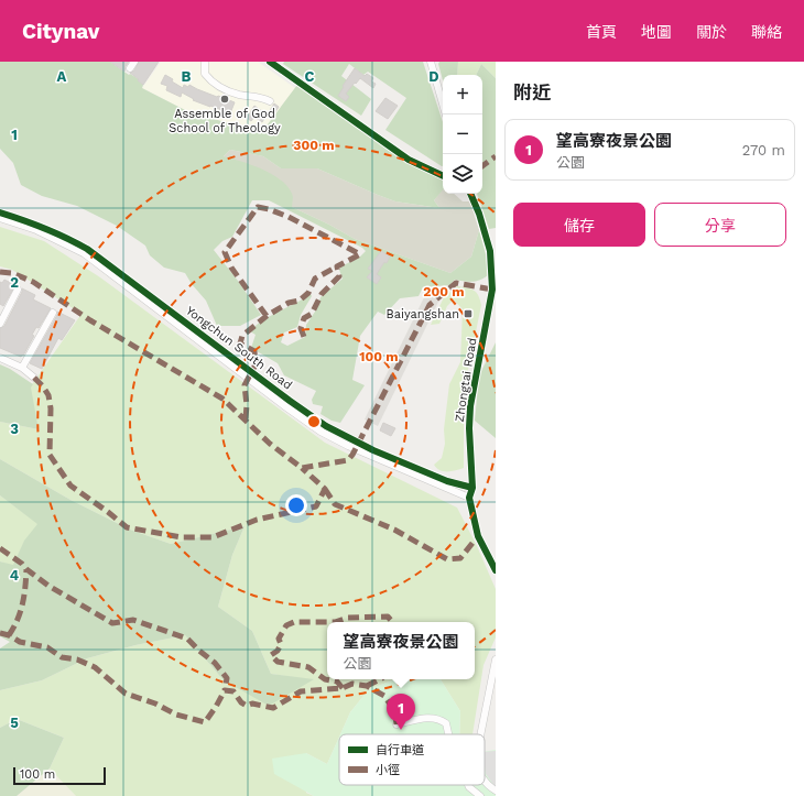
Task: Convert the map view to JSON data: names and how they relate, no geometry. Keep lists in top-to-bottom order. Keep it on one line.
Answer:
{"streets":{"street":["Yongchun South Road","Zhongtai Road"]},"crossings":[["Yongchun South Road","Zhongtai Road"]],"places":{"other":["Assemble of God School of Theology"],"transit":["Baiyangshan"]},"legend":["自行車道","小徑"],"scale_bar":"100 m","page":{"header":"Citynav","nav":["首頁","地圖","關於","聯絡"],"heading":"附近","map_buttons":["+","−"],"list":[{"mark":"1","name":"望高寮夜景公園","note":"公園","value":"270 m"}],"buttons":["儲存","分享"],"popup":["望高寮夜景公園","公園"],"pins":"1","scale":"100 m"},"grid":{"columns":["A","B","C","D"],"rows":["1","2","3","4","5"]},"rings":["300 m","200 m","100 m"]}
